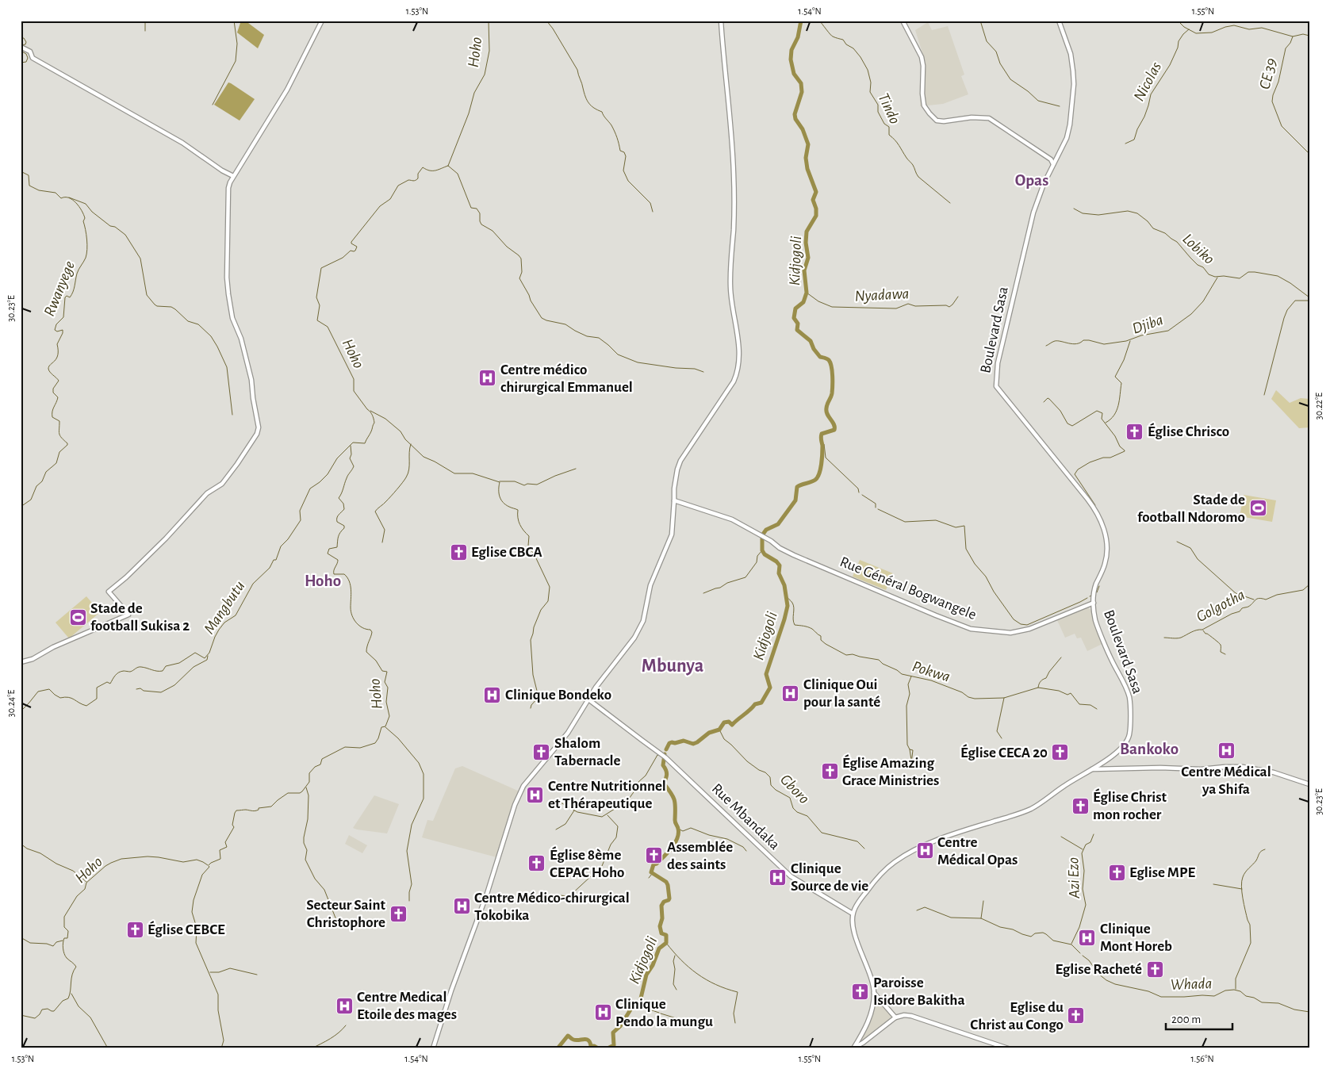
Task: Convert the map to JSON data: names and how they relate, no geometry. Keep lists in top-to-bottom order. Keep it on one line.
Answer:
{"streets":{"street":["Boulevard Sasa","Rue Général Bogwangele","Rue Mbandaka"]},"crossings":[["Boulevard Sasa","Rue Général Bogwangele"],["Boulevard Sasa","Rue Mbandaka"]],"districts":["Opas","Hoho","Mbunya","Bankoko"],"water":["Hoho","CE 39","Nicolas","Tindo","Lobiko","Kidjogoli","Rwanyege","Nyadawa","Djiba","Golgotha","Mangbutu","Pokwa","Gboro","Azi Ezo","Whada"],"places":{"hospital":["Centre médico chirurgical Emmanuel","Clinique Oui pour la santé","Clinique Bondeko","Centre Médical ya Shifa","Centre Nutritionnel et Thérapeutique","Centre Médical Opas","Clinique Source de vie","Centre Médico-chirurgical Tokobika","Clinique Mont Horeb","Centre Medical Etoile des mages","Clinique Pendo la mungu"],"church":["Église Chrisco","Eglise CBCA","Shalom Tabernacle","Église CECA 20","Église Amazing Grace Ministries","Église Christ mon rocher","Assemblée des saints","Église 8ème CEPAC Hoho","Eglise MPE","Secteur Saint Christophore","Église CEBCE","Eglise Racheté","Paroisse Isidore Bakitha","Eglise du Christ au Congo"],"sports":["Stade de football Ndoromo","Stade de football Sukisa 2"]},"scale_bar":"200 m","coordinates":["1.53°N","1.54°N","1.55°N","30.23°E","30.22°E","30.24°E","1.56°N"]}
